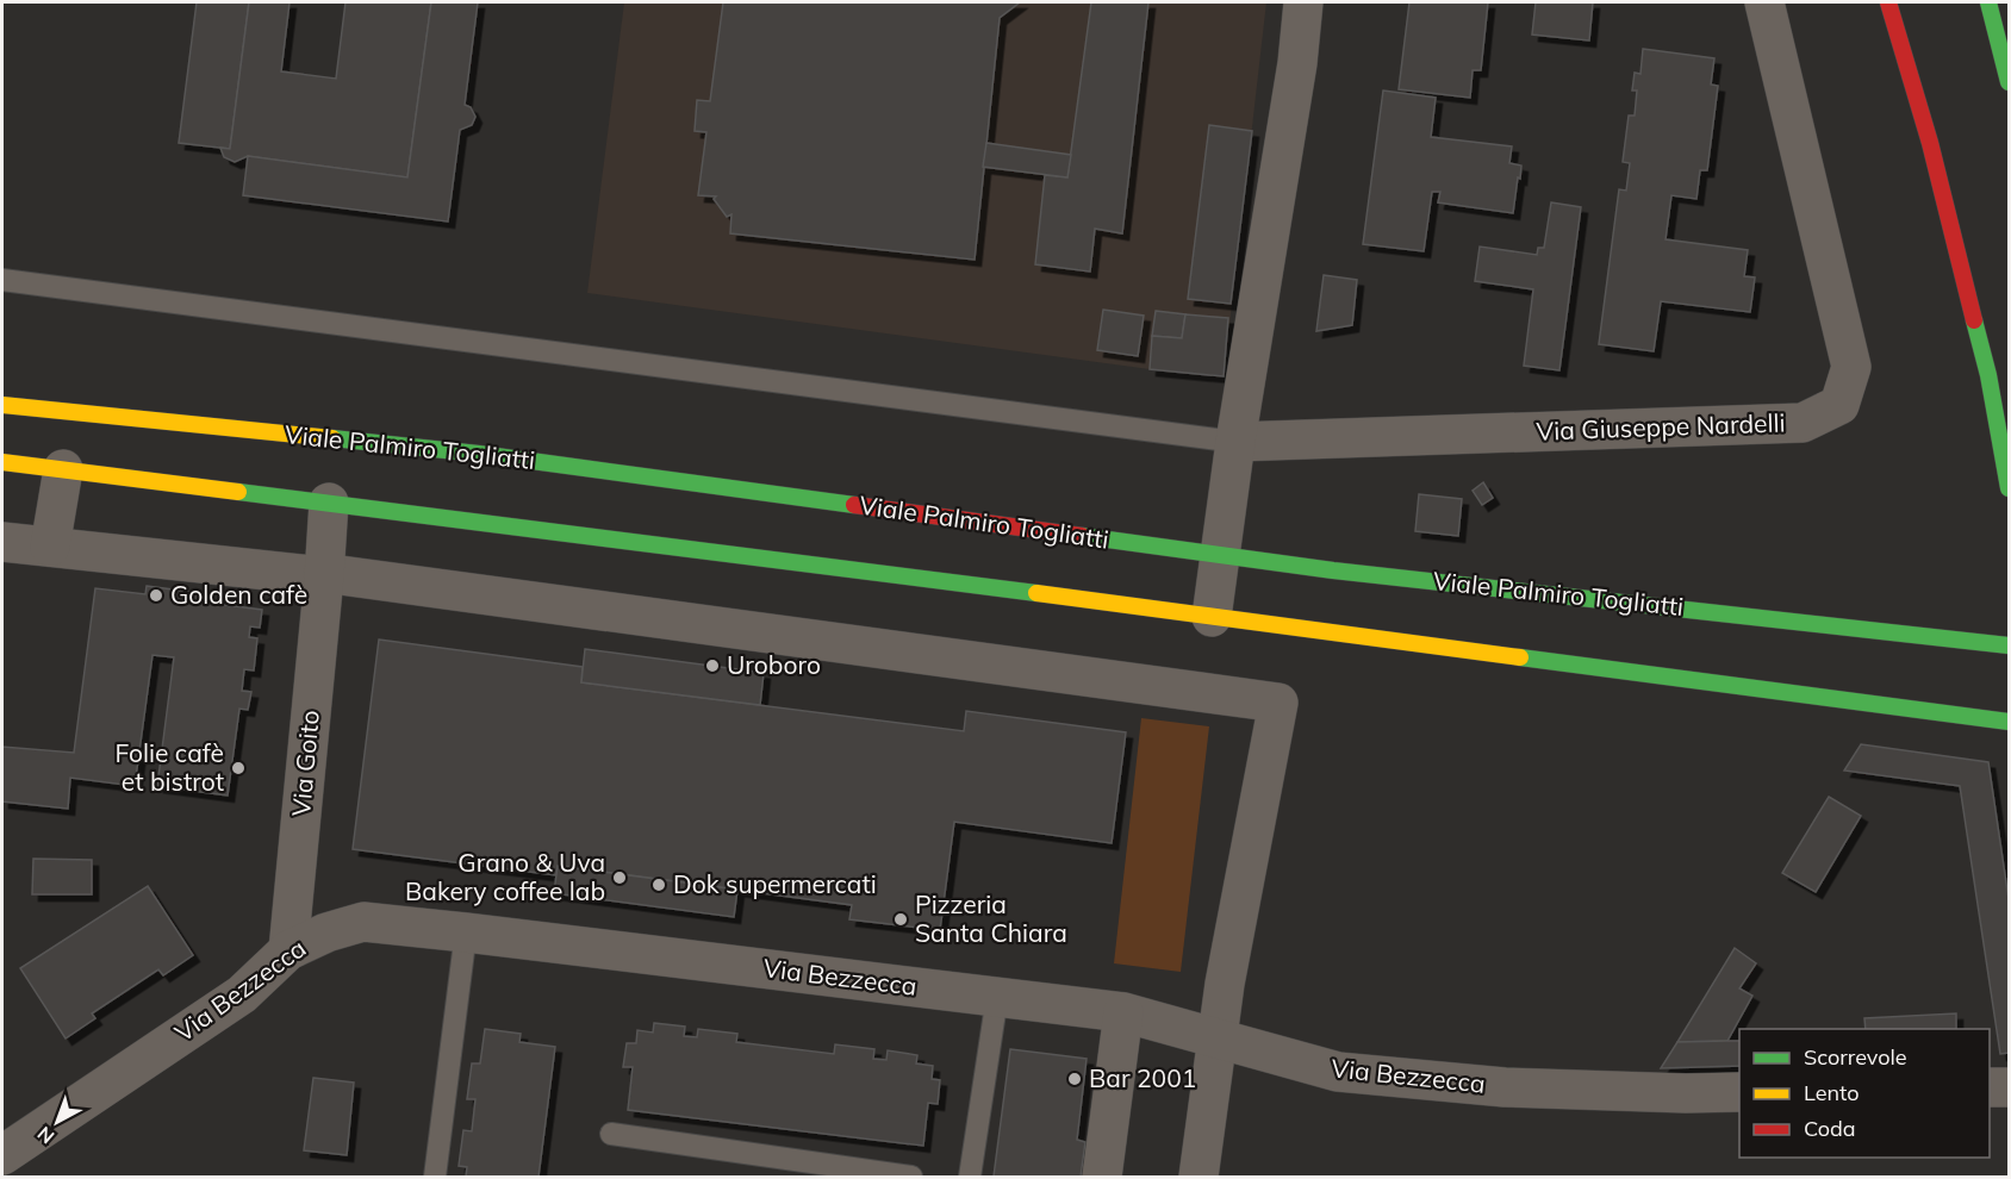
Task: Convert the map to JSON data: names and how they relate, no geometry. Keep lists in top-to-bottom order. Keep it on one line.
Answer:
{"streets":{"main road":["Viale Palmiro Togliatti"],"street":["Via Giuseppe Nardelli","Via Goito","Via Bezzecca"]},"crossings":[["Via Goito","Via Bezzecca"]],"places":["Golden cafè","Uroboro","Folie cafè et bistrot","Grano & Uva Bakery coffee lab","Dok supermercati","Pizzeria Santa Chiara","Bar 2001"],"legend":["Scorrevole","Lento","Coda"],"north":"bottom left"}
